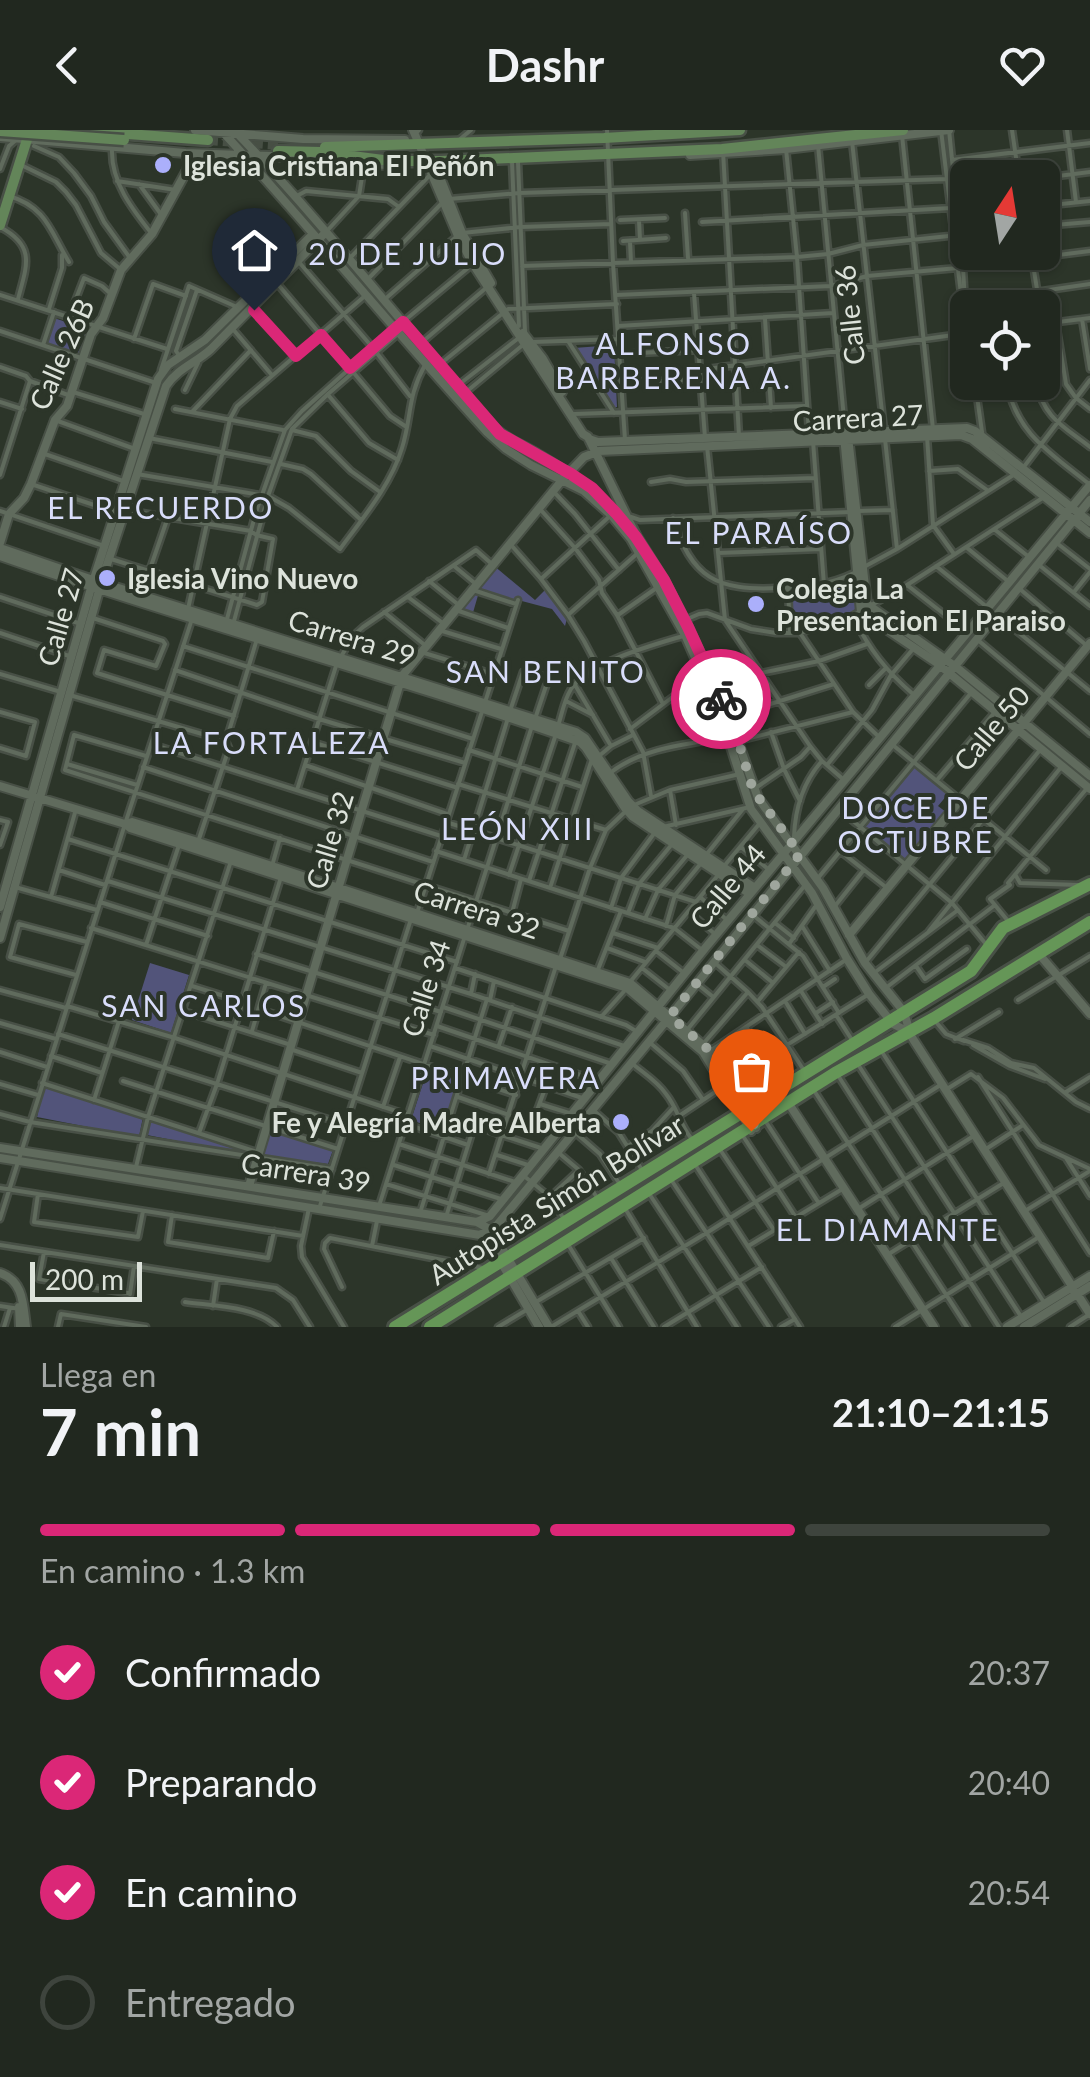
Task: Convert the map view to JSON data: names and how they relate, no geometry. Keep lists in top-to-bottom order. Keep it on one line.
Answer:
{"streets":{"highway":["Autopista Simón Bolívar"],"street":["Calle 36","Calle 26B","Carrera 27","Calle 27","Carrera 29","Calle 50","Calle 32","Calle 44","Carrera 32","Calle 34","Carrera 39"]},"crossings":[["Calle 36","Carrera 27"],["Calle 26B","Carrera 29"],["Carrera 27","Calle 32"],["Carrera 27","Calle 44"],["Calle 27","Carrera 29"],["Calle 27","Carrera 32"],["Carrera 29","Calle 32"],["Carrera 29","Calle 44"],["Carrera 29","Calle 34"],["Calle 32","Carrera 32"],["Calle 32","Carrera 39"],["Calle 44","Carrera 32"],["Calle 44","Carrera 39"],["Carrera 32","Calle 34"],["Carrera 32","Autopista Simón Bolívar"],["Calle 34","Carrera 39"],["Carrera 39","Autopista Simón Bolívar"]],"districts":["20 DE JULIO","ALFONSO BARBERENA A.","EL RECUERDO","EL PARAÍSO","SAN BENITO","LA FORTALEZA","DOCE DE OCTUBRE","LEÓN XIII","SAN CARLOS","PRIMAVERA","EL DIAMANTE"],"places":["Iglesia Cristiana El Peñón","Iglesia Vino Nuevo","Colegia La Presentacion El Paraiso","Fe y Alegría Madre Alberta"],"scale_bar":"200 m","north":"top","page":{"header":"Dashr","scale":"200 m","heading":["7 min","Llega en","21:10–21:15"],"bar":"En camino · 1.3 km","list":[["Confirmado","20:37"],["Preparando","20:40"],["En camino","20:54"],"Entregado"]}}
